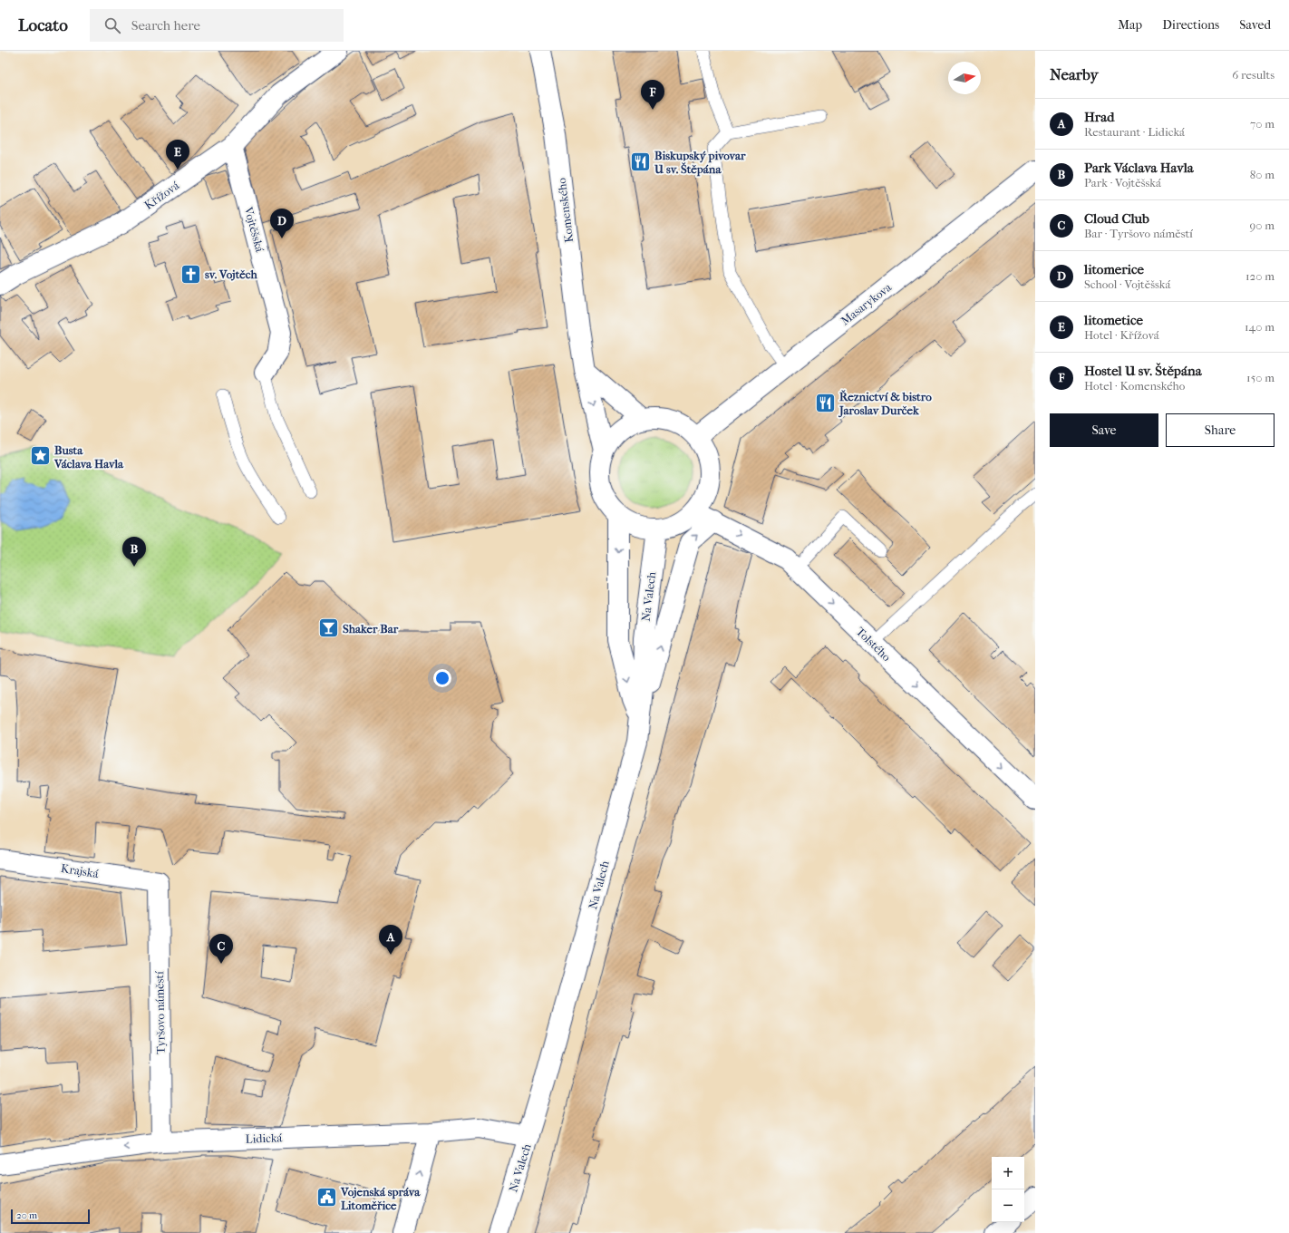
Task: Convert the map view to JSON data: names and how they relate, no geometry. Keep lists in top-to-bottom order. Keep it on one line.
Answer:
{"streets":{"street":["Křížová","Komenského","Vojtěšská","Masarykova","Na Valech","Tolstého","Krajská","Tyršovo náměstí","Lidická"]},"crossings":[["Křížová","Vojtěšská"],["Komenského","Masarykova"],["Komenského","Na Valech"],["Komenského","Tolstého"],["Masarykova","Na Valech"],["Masarykova","Tolstého"],["Na Valech","Tolstého"],["Na Valech","Lidická"],["Krajská","Tyršovo náměstí"],["Tyršovo náměstí","Lidická"]],"one_way":["Tolstého"],"places":{"restaurant":["Biskupský pivovar U sv. Štěpána","Řeznictví & bistro Jaroslav Durček"],"church":["sv. Vojtěch"],"place":["Busta Václava Havla"],"bar":["Shaker Bar"],"public building":["Vojenská správa Litoměřice"]},"scale_bar":"20 m","north":"right","page":{"header":"Locato","search":"Search here","nav":["Map","Directions","Saved"],"heading":["Nearby","6 results"],"pins":["F","E","D","B","A","C"],"list":[{"mark":"A","name":"Hrad","note":"Restaurant · Lidická","value":"70 m"},{"mark":"B","name":"Park Václava Havla","note":"Park · Vojtěšská","value":"80 m"},{"mark":"C","name":"Cloud Club","note":"Bar · Tyršovo náměstí","value":"90 m"},{"mark":"D","name":"litomerice","note":"School · Vojtěšská","value":"120 m"},{"mark":"E","name":"litometice","note":"Hotel · Křížová","value":"140 m"},{"mark":"F","name":"Hostel U sv. Štěpána","note":"Hotel · Komenského","value":"150 m"}],"buttons":["Save","Share"],"map_buttons":["+","−"],"scale":"20 m"}}
